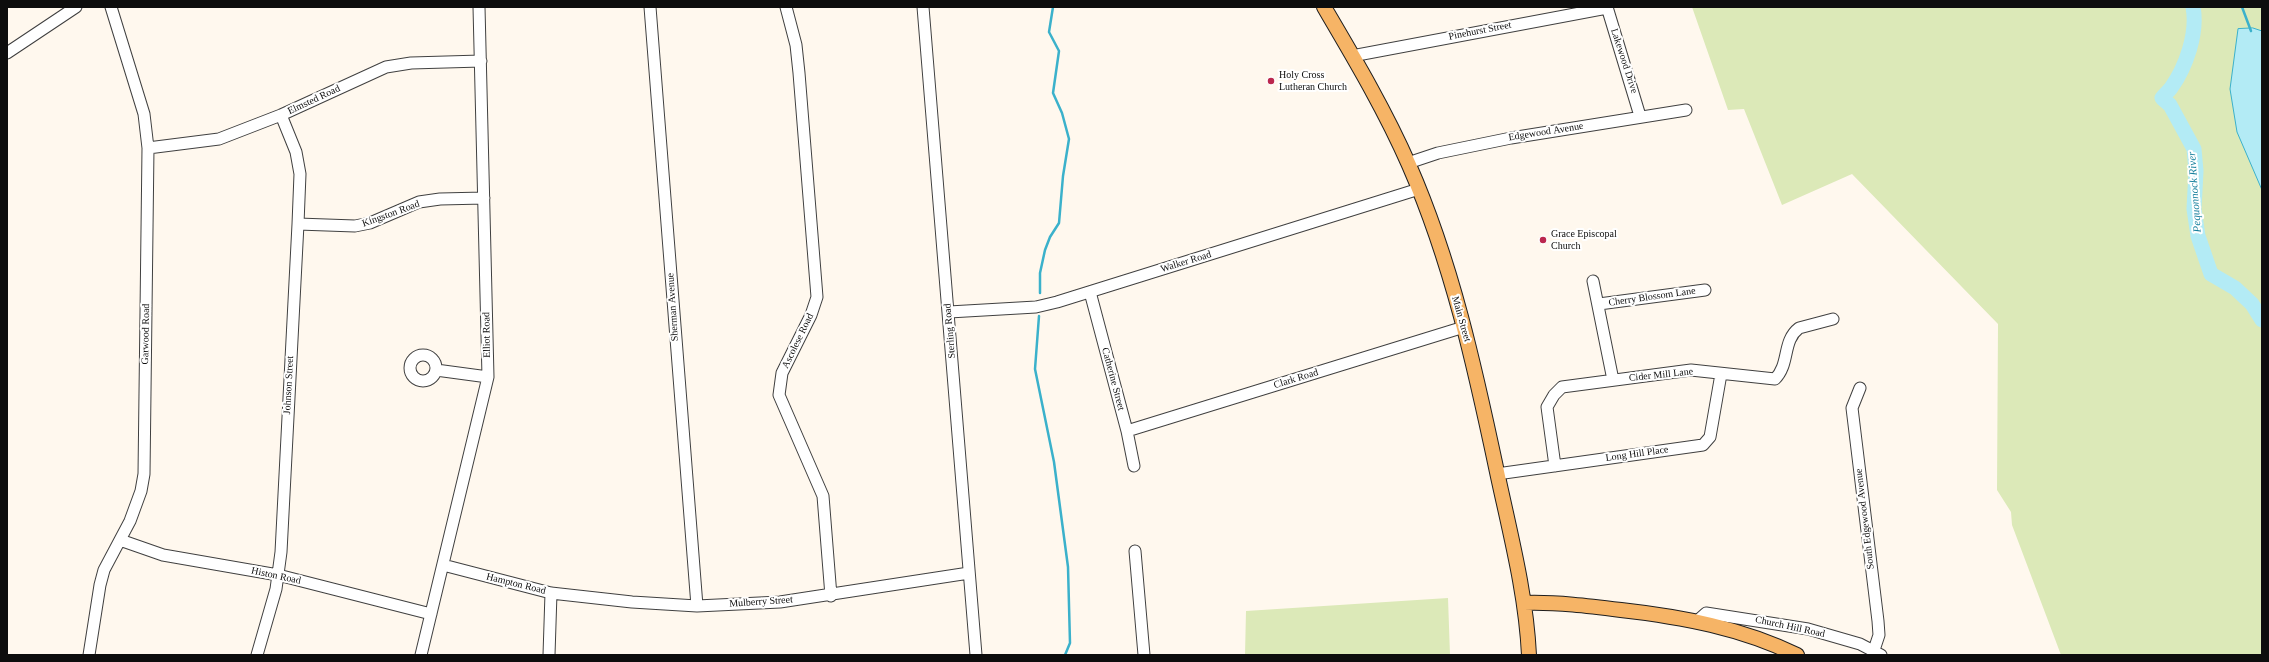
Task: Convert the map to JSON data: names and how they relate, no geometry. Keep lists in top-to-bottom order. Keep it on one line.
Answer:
{"streets":{"main road":["Main Street","Church Hill Road"],"street":["Pinehurst Street","Lakewood Drive","Elmsted Road","Edgewood Avenue","Kingston Road","Walker Road","Cherry Blossom Lane","Sherman Avenue","Sterling Road","Garwood Road","Elliot Road","Ascolese Road","Cider Mill Lane","Catherine Street","Clark Road","Johnson Street","Long Hill Place","South Edgewood Avenue","Histon Road","Hampton Road","Mulberry Street"]},"crossings":[["Pinehurst Street","Lakewood Drive"],["Pinehurst Street","Main Street"],["Lakewood Drive","Edgewood Avenue"],["Elmsted Road","Garwood Road"],["Elmsted Road","Elliot Road"],["Elmsted Road","Johnson Street"],["Edgewood Avenue","Main Street"],["Kingston Road","Elliot Road"],["Kingston Road","Johnson Street"],["Walker Road","Main Street"],["Walker Road","Sterling Road"],["Walker Road","Catherine Street"],["Sherman Avenue","Mulberry Street"],["Main Street","Clark Road"],["Main Street","Long Hill Place"],["Main Street","Church Hill Road"],["Sterling Road","Mulberry Street"],["Garwood Road","Histon Road"],["Elliot Road","Histon Road"],["Elliot Road","Hampton Road"],["Ascolese Road","Mulberry Street"],["Cider Mill Lane","Long Hill Place"],["Catherine Street","Clark Road"],["Johnson Street","Histon Road"],["South Edgewood Avenue","Church Hill Road"],["Hampton Road","Mulberry Street"]],"water":["Pequonnock River"],"places":["Holy Cross Lutheran Church","Grace Episcopal Church"]}
